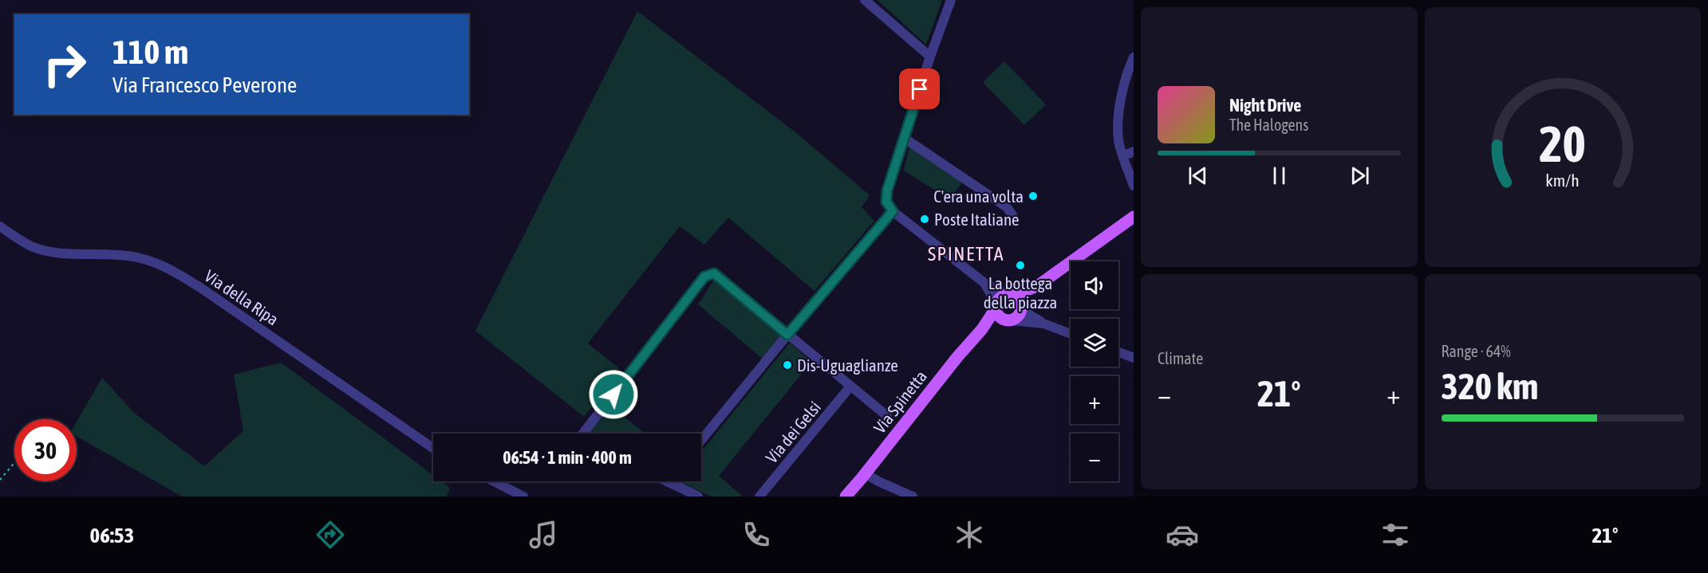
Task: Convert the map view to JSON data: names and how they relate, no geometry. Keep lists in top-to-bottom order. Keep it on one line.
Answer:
{"streets":{"main road":["Via Spinetta"],"street":["Via della Ripa","Via dei Gelsi"]},"districts":["SPINETTA"],"places":["C'era una volta","Poste Italiane","La bottega della piazza","Dis-Uguaglianze"],"page":{"turn":["110 m","Via Francesco Peverone"],"song":["Night Drive","The Halogens"],"map_buttons":["+","−"],"tile":["Climate",["Range · 64%","320 km"]],"heat":["−","21°","+"],"limit":"30","trip":"06:54 · 1 min · 400 m","tabs":["06:53","21°"],"gauge":["20","km/h"]}}
